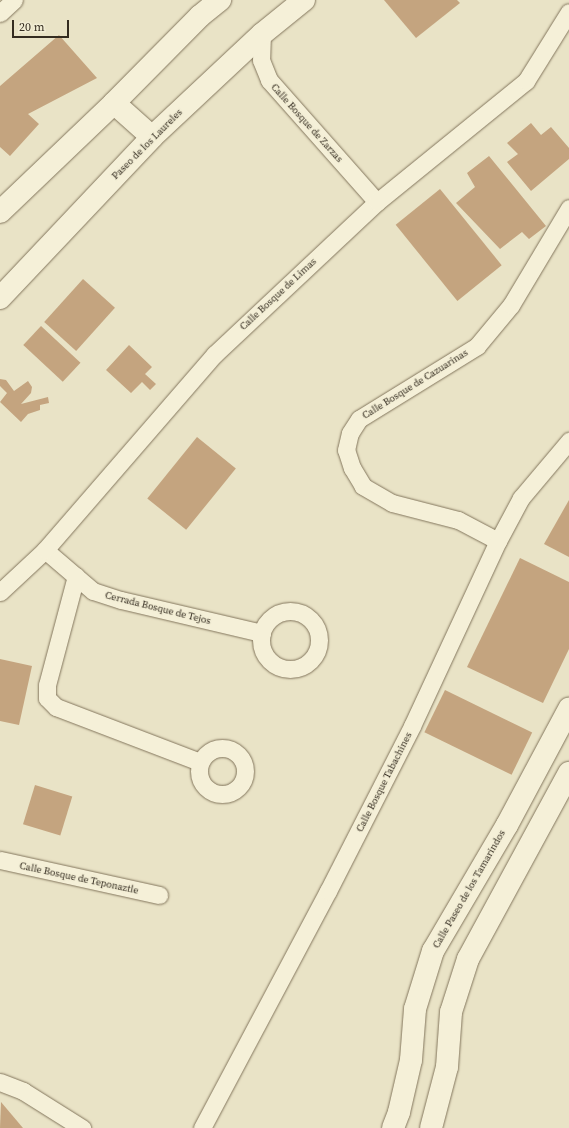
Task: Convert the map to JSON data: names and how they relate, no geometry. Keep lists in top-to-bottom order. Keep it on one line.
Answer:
{"streets":{"street":["Calle Bosque de Zarzas","Paseo de los Laureles","Calle Bosque de Limas","Calle Bosque de Cazuarinas","Cerrada Bosque de Tejos","Calle Bosque Tabachines","Calle Bosque de Teponaztle","Calle Paseo de los Tamarindos"]},"crossings":[["Calle Bosque de Zarzas","Paseo de los Laureles"],["Calle Bosque de Zarzas","Calle Bosque de Limas"],["Calle Bosque de Limas","Cerrada Bosque de Tejos"],["Calle Bosque de Cazuarinas","Calle Bosque Tabachines"]],"scale_bar":"20 m"}
